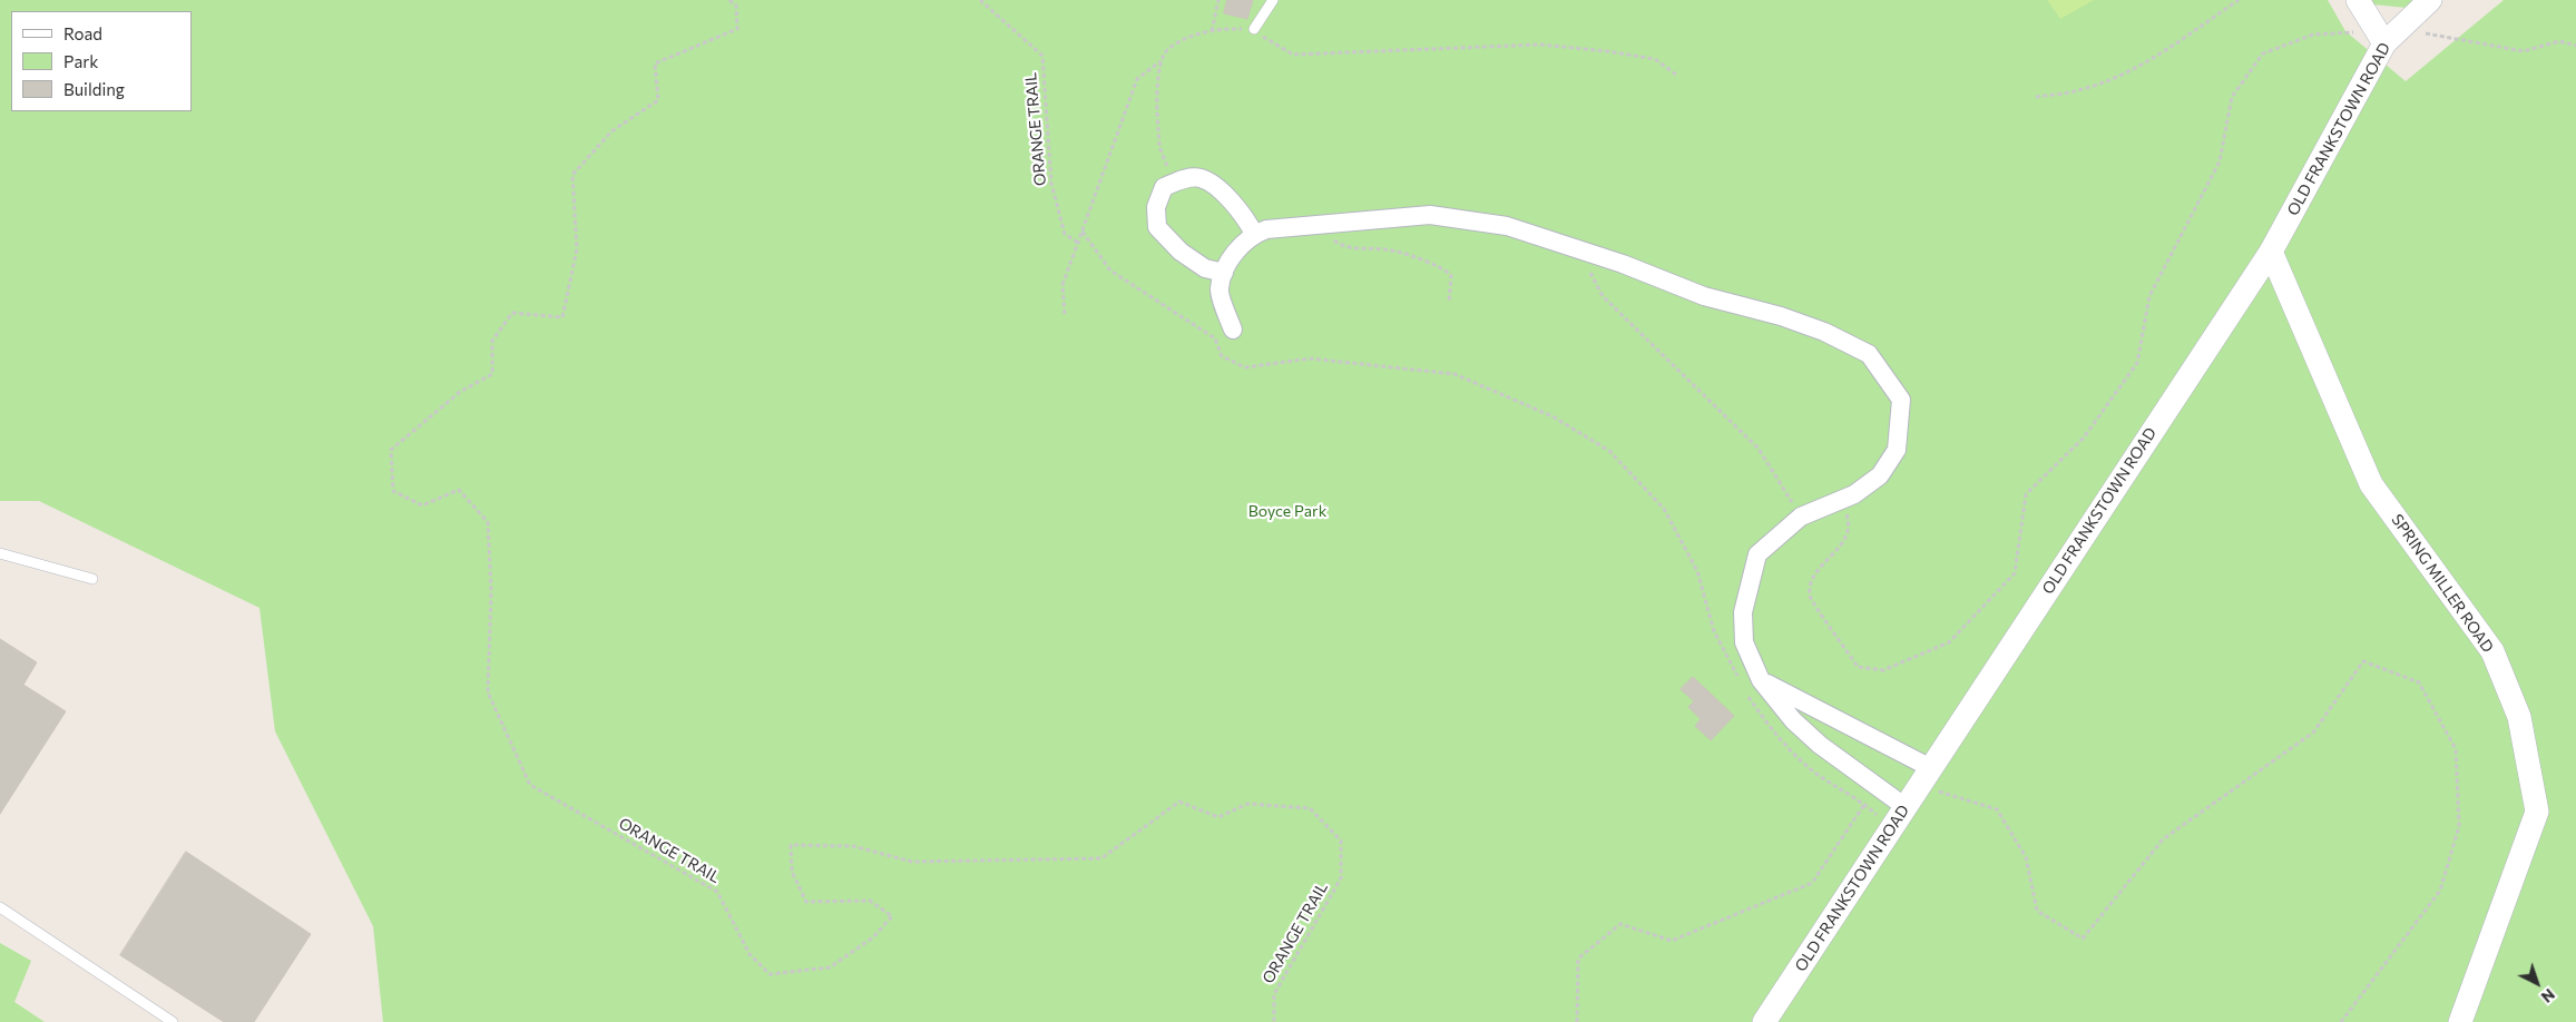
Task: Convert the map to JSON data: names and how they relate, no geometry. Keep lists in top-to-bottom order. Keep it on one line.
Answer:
{"streets":{"street":["OLD FRANKSTOWN ROAD","SPRING MILLER ROAD"],"path":["ORANGE TRAIL"]},"crossings":[["OLD FRANKSTOWN ROAD","SPRING MILLER ROAD"]],"parks":["Boyce Park"],"legend":["Road","Park","Building"],"north":"bottom right"}
